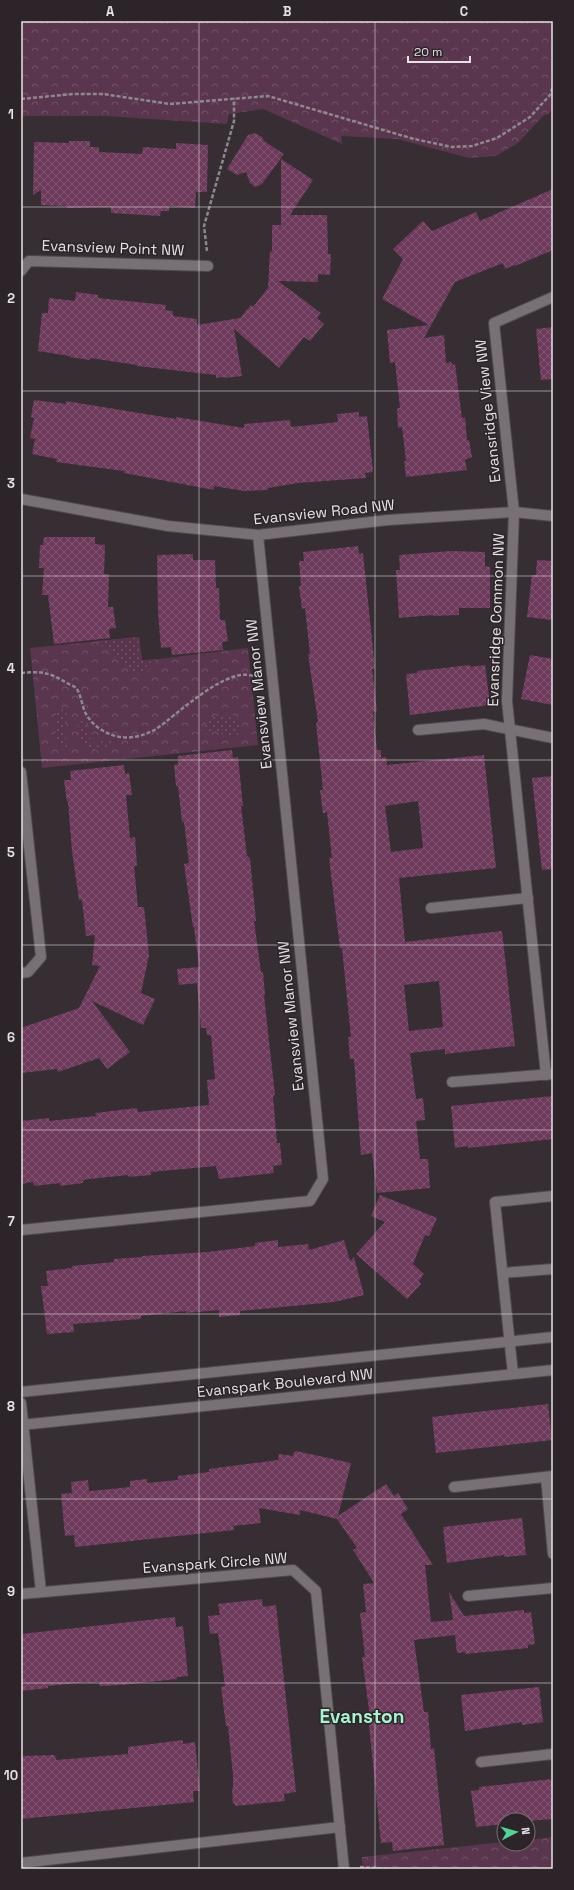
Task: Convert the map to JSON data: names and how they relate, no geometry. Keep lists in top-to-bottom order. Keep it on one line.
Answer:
{"streets":{"street":["Evansview Point NW","Evansridge View NW","Evansview Road NW","Evansridge Common NW","Evansview Manor NW","Evanspark Boulevard NW","Evanspark Circle NW"]},"crossings":[["Evansridge View NW","Evansview Road NW"],["Evansridge View NW","Evansridge Common NW"],["Evansview Road NW","Evansridge Common NW"],["Evansview Road NW","Evansview Manor NW"]],"districts":["Evanston"],"scale_bar":"20 m","north":"right","grid":{"columns":["A","B","C"],"rows":["1","2","3","4","5","6","7","8","9","10"]}}
